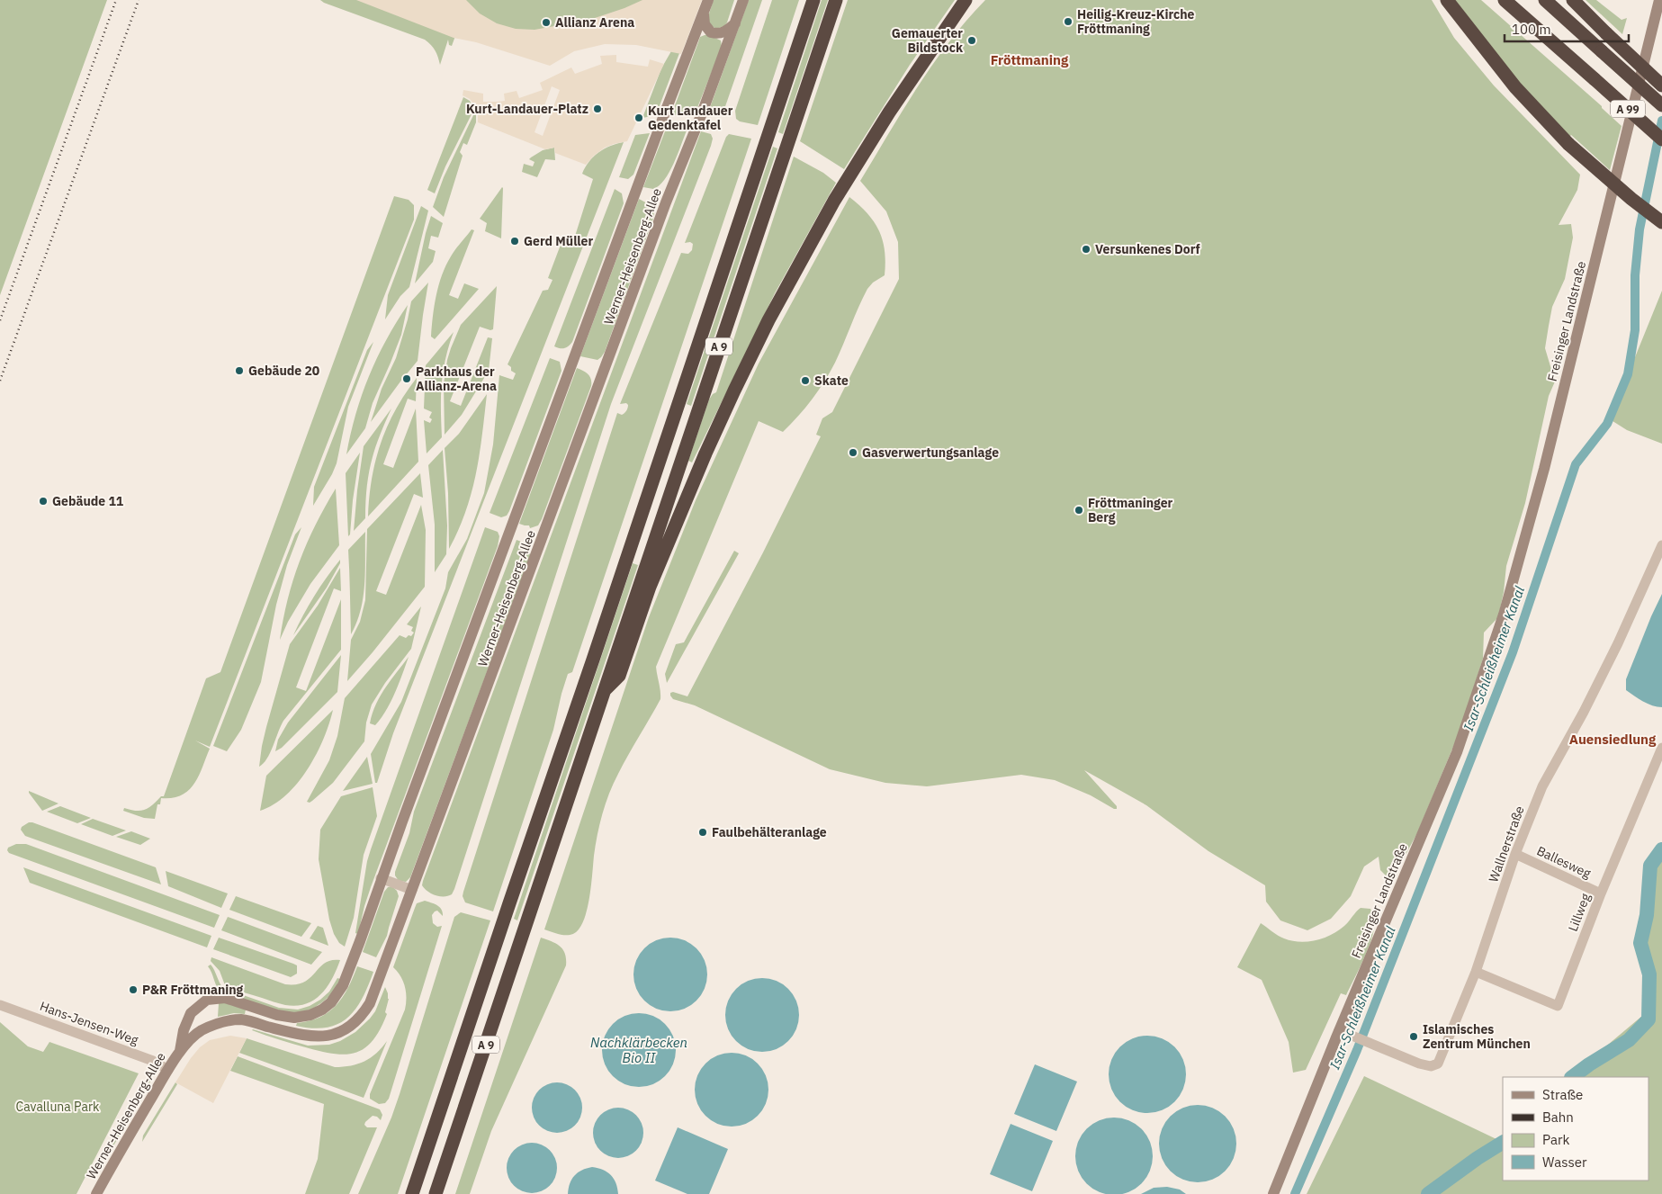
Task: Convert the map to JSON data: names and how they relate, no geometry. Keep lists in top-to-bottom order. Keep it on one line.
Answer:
{"streets":{"highway":["A 99","A 9"],"street":["Werner-Heisenberg-Allee","Freisinger Landstraße","Wallnerstraße","Ballesweg","Lillweg","Hans-Jensen-Weg"]},"crossings":[["Werner-Heisenberg-Allee","Hans-Jensen-Weg"],["Freisinger Landstraße","Wallnerstraße"],["Wallnerstraße","Ballesweg"],["Wallnerstraße","Lillweg"],["Ballesweg","Lillweg"]],"districts":["Fröttmaning","Auensiedlung"],"water":["Isar-Schleißheimer Kanal","Nachklärbecken Bio II"],"parks":["Cavalluna Park"],"places":["Heilig-Kreuz-Kirche Fröttmaning","Allianz Arena","Gemauerter Bildstock","Kurt-Landauer-Platz","Kurt Landauer Gedenktafel","Gerd Müller","Versunkenes Dorf","Gebäude 20","Parkhaus der Allianz-Arena","Skate","Gasverwertungsanlage","Gebäude 11","Fröttmaninger Berg","Faulbehälteranlage","P&R Fröttmaning","Islamisches Zentrum München"],"legend":["Straße","Bahn","Park","Wasser"],"scale_bar":"100 m"}
